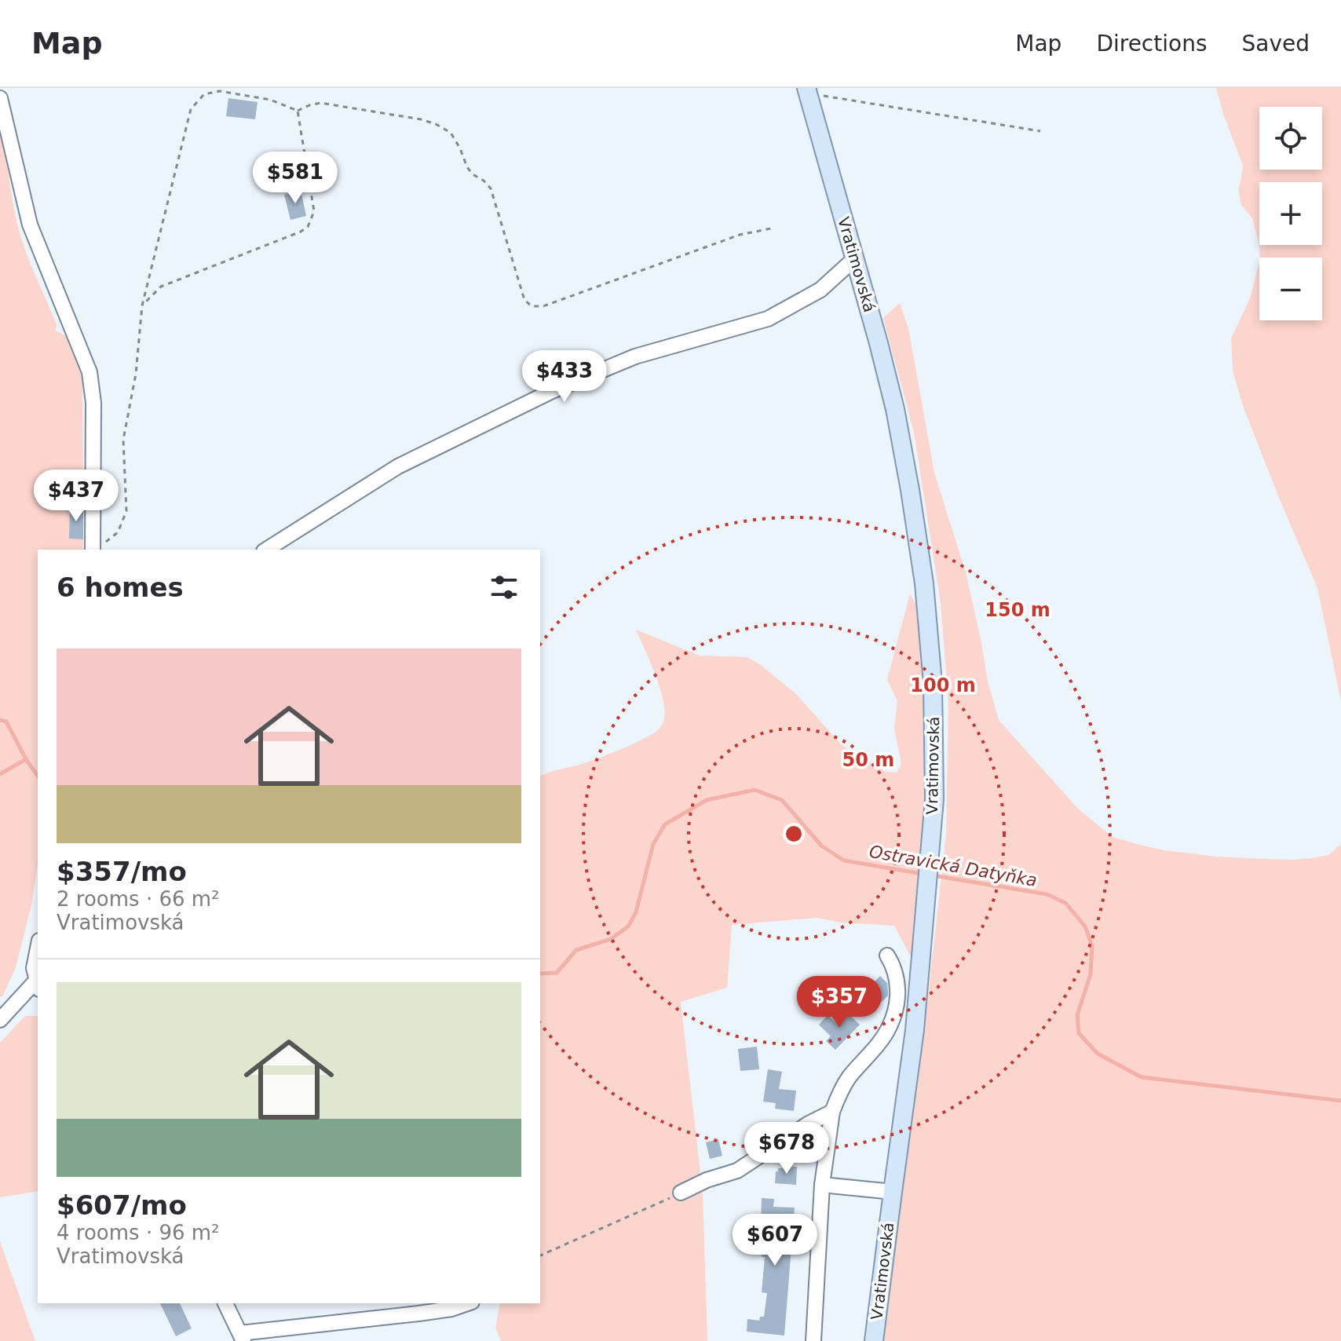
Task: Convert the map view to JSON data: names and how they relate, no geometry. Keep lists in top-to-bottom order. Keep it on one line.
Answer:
{"streets":{"main road":["Vratimovská"]},"water":["Ostravická Datyňka"],"page":{"header":"Map","nav":["Map","Directions","Saved"],"map_buttons":["+","−"],"price":["$581","$433","$437","$357","$678","$607"],"heading":"6 homes","list":[{"name":"$357/mo","note":"2 rooms · 66 m² · Vratimovská"},{"name":"$607/mo","note":"4 rooms · 96 m² · Vratimovská"}]},"rings":["150 m","100 m","50 m"]}
